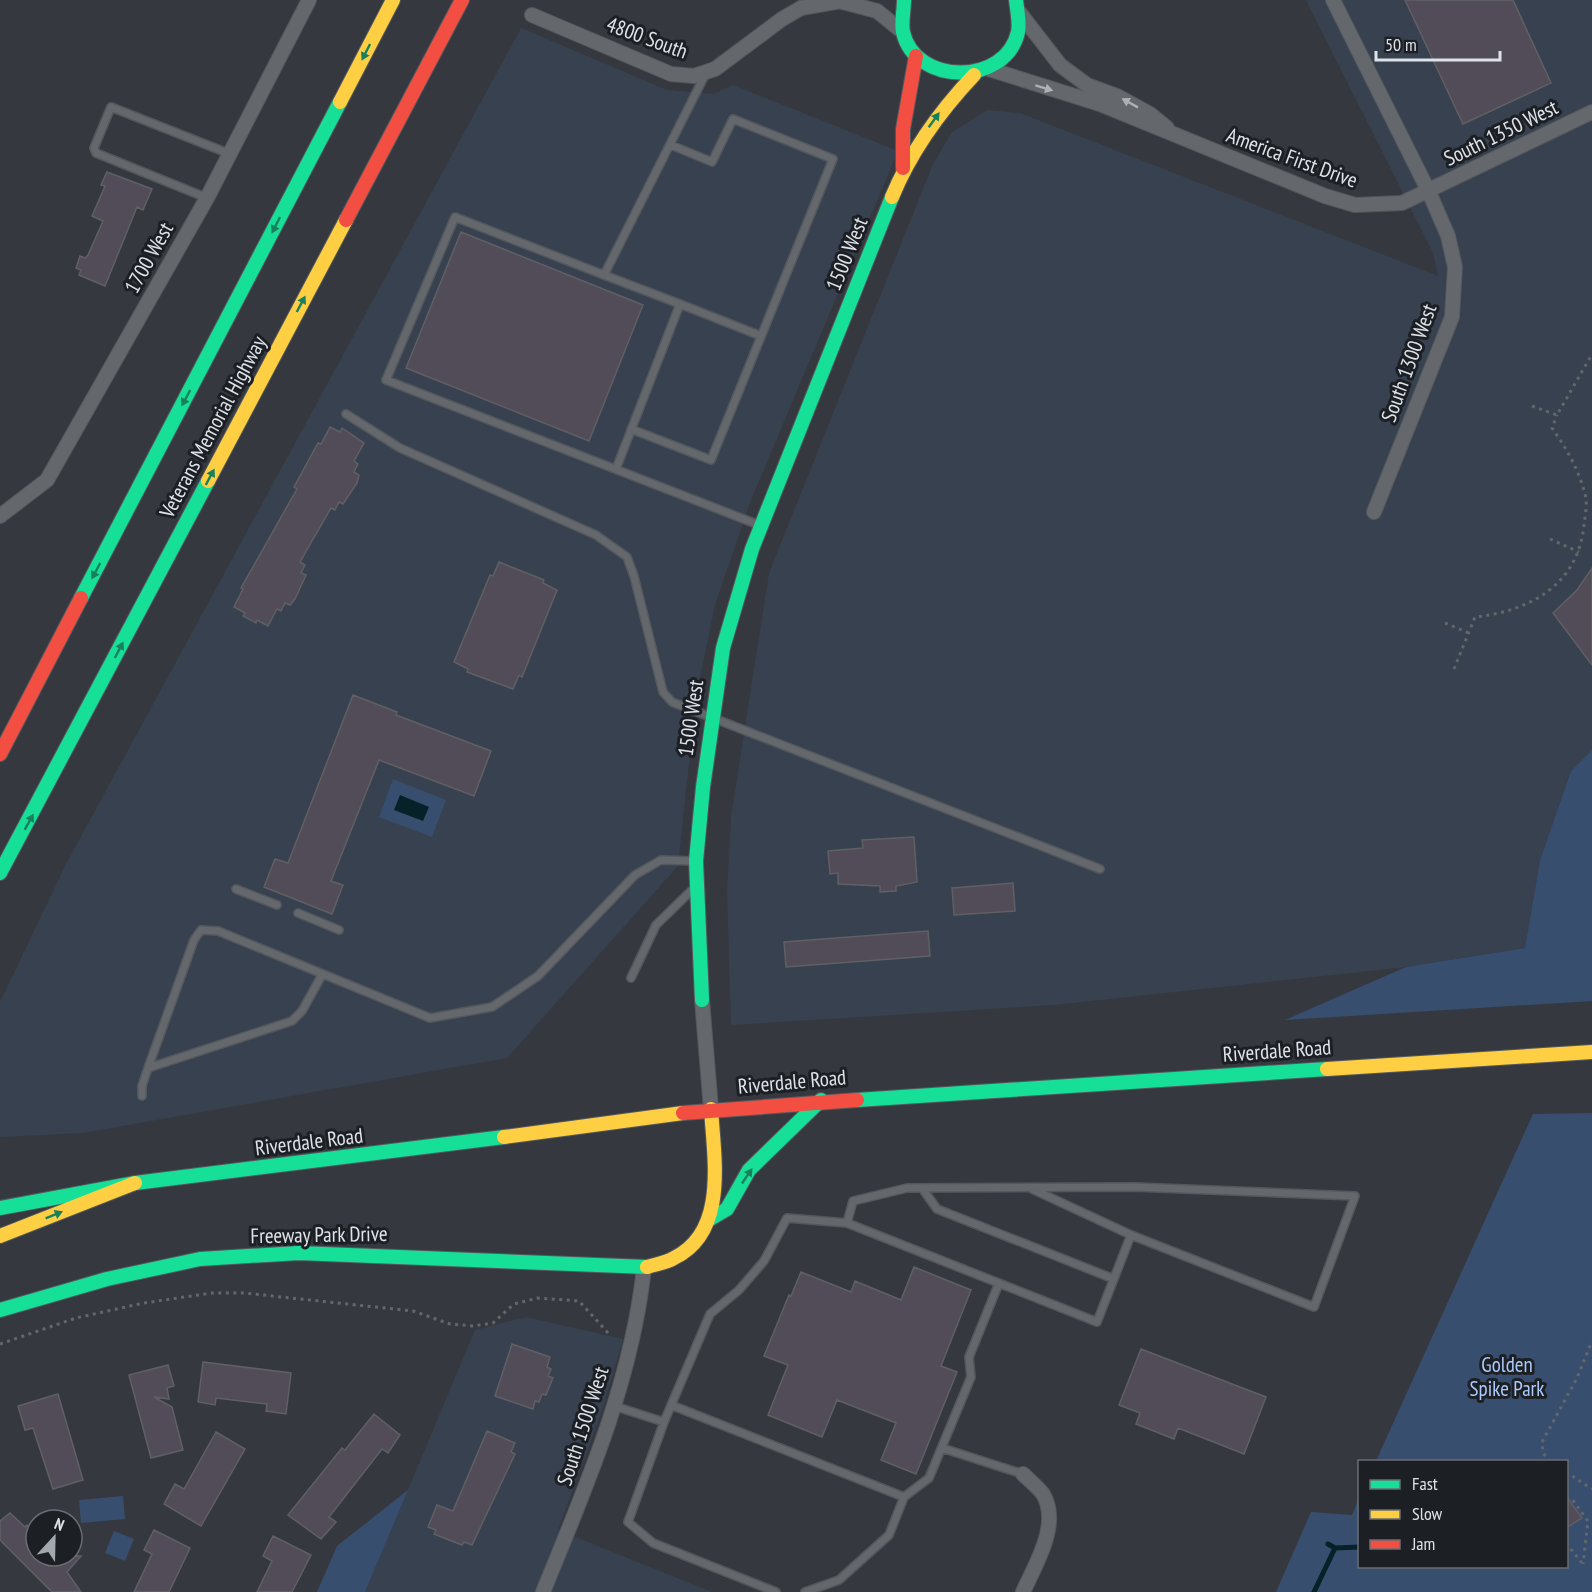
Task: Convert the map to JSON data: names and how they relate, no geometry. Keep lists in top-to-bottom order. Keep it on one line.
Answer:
{"streets":{"main road":["1500 West","Veterans Memorial Highway","Riverdale Road","Freeway Park Drive"],"street":["4800 South","South 1350 West","America First Drive","1700 West","South 1300 West","South 1500 West"]},"crossings":[["South 1350 West","America First Drive"],["South 1350 West","South 1300 West"],["America First Drive","South 1300 West"],["1500 West","Riverdale Road"],["Freeway Park Drive","South 1500 West"]],"parks":["Golden Spike Park"],"legend":["Fast","Slow","Jam"],"scale_bar":"50 m","north":"top"}
